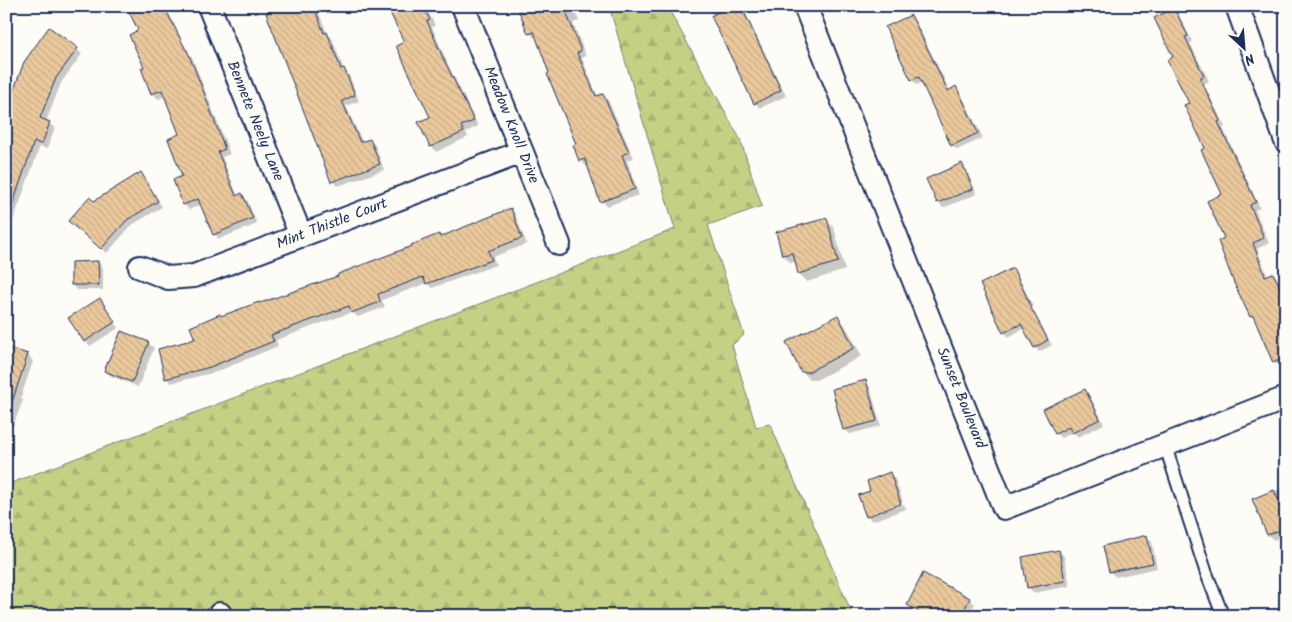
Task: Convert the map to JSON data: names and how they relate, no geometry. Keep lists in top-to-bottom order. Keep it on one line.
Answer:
{"streets":{"street":["Bennete Neely Lane","Meadow Knoll Drive","Mint Thistle Court","Sunset Boulevard"]},"crossings":[["Bennete Neely Lane","Mint Thistle Court"],["Meadow Knoll Drive","Mint Thistle Court"]],"north":"bottom right"}
